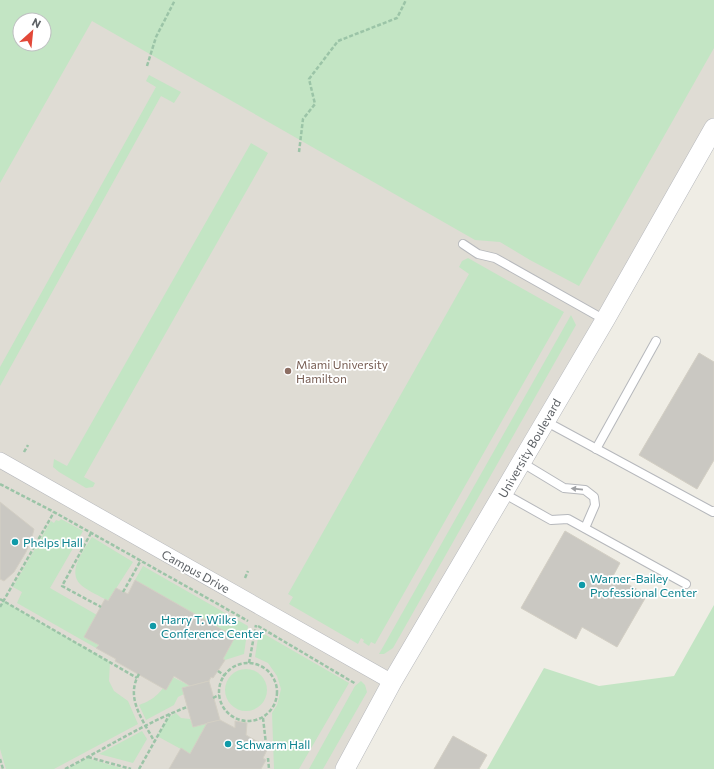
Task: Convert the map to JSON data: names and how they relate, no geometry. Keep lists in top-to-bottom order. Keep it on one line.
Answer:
{"streets":{"street":["University Boulevard","Campus Drive"]},"crossings":[["University Boulevard","Campus Drive"]],"places":["Miami University Hamilton","Phelps Hall","Warner-Bailey Professional Center","Harry T. Wilks Conference Center","Schwarm Hall"],"north":"top right"}
